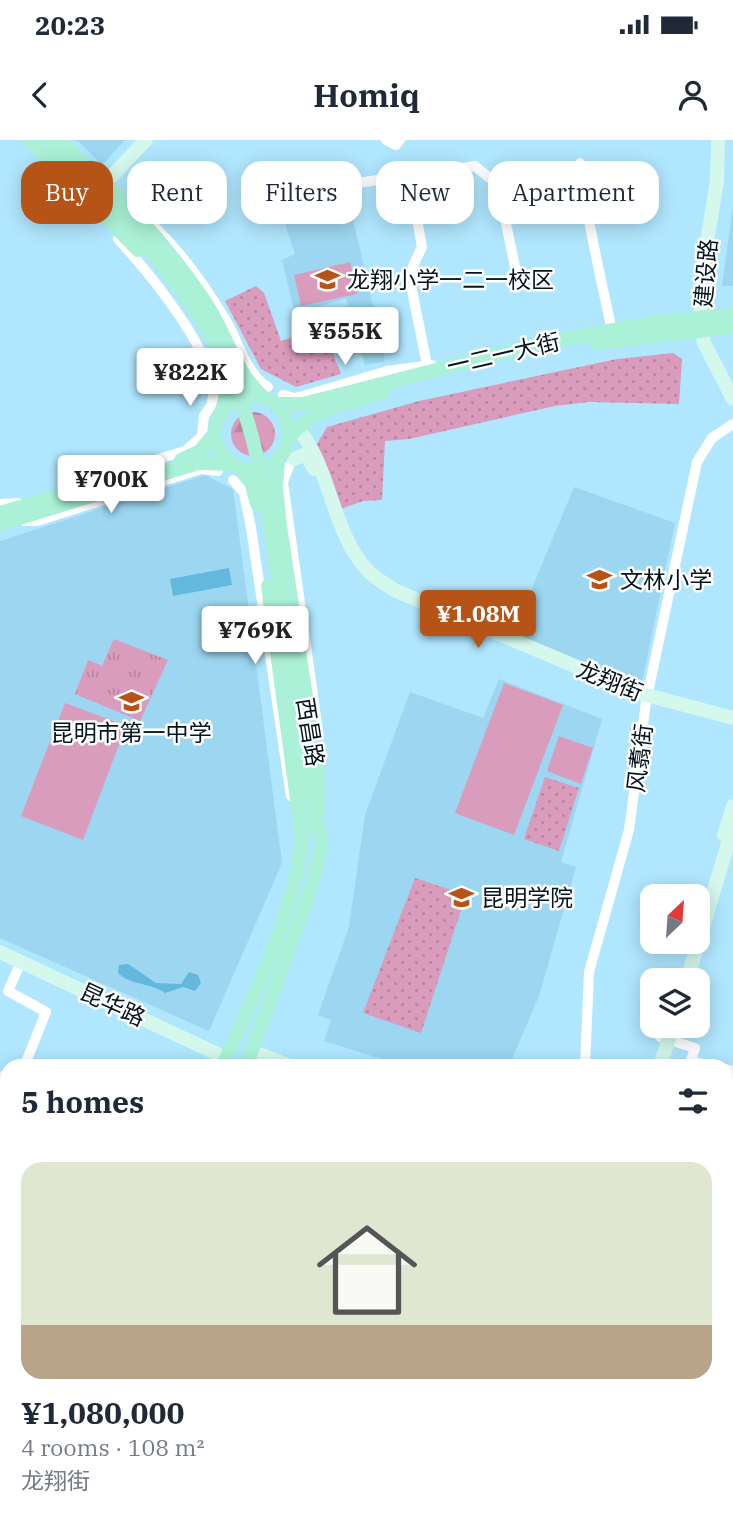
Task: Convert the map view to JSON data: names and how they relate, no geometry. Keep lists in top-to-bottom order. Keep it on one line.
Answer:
{"streets":{"main road":["一二一大街","西昌路"],"street":["建设路","龙翔街","风翥街","昆华路"]},"crossings":[["建设路","一二一大街"],["一二一大街","龙翔街"],["龙翔街","西昌路"],["龙翔街","风翥街"]],"places":{"school or university":["龙翔小学一二一校区","文林小学","昆明市第一中学","昆明学院"]},"north":"top right","page":{"status":"20:23","header":"Homiq","chip":["Buy","Rent","Filters","New","Apartment"],"price":["¥555K","¥822K","¥700K","¥1.08M","¥769K"],"heading":"5 homes","list":[{"name":"¥1,080,000","note":"4 rooms · 108 m² · 龙翔街"}]}}
